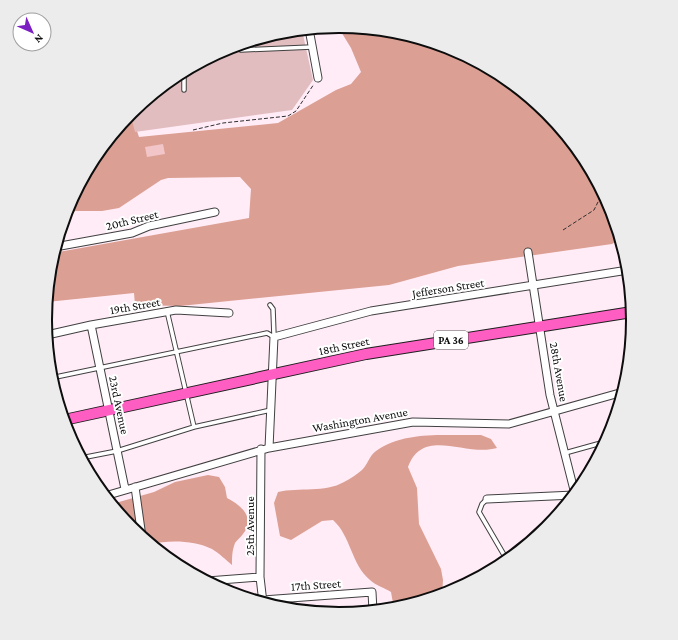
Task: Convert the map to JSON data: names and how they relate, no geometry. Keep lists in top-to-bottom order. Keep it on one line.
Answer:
{"streets":{"main road":["PA 36","18th Street"],"street":["20th Street","Jefferson Street","19th Street","28th Avenue","23rd Avenue","Washington Avenue","25th Avenue","17th Street"]},"crossings":[["Jefferson Street","28th Avenue"],["19th Street","23rd Avenue"],["18th Street","28th Avenue"],["18th Street","23rd Avenue"],["28th Avenue","Washington Avenue"],["23rd Avenue","Washington Avenue"],["Washington Avenue","25th Avenue"]],"north":"bottom right"}
